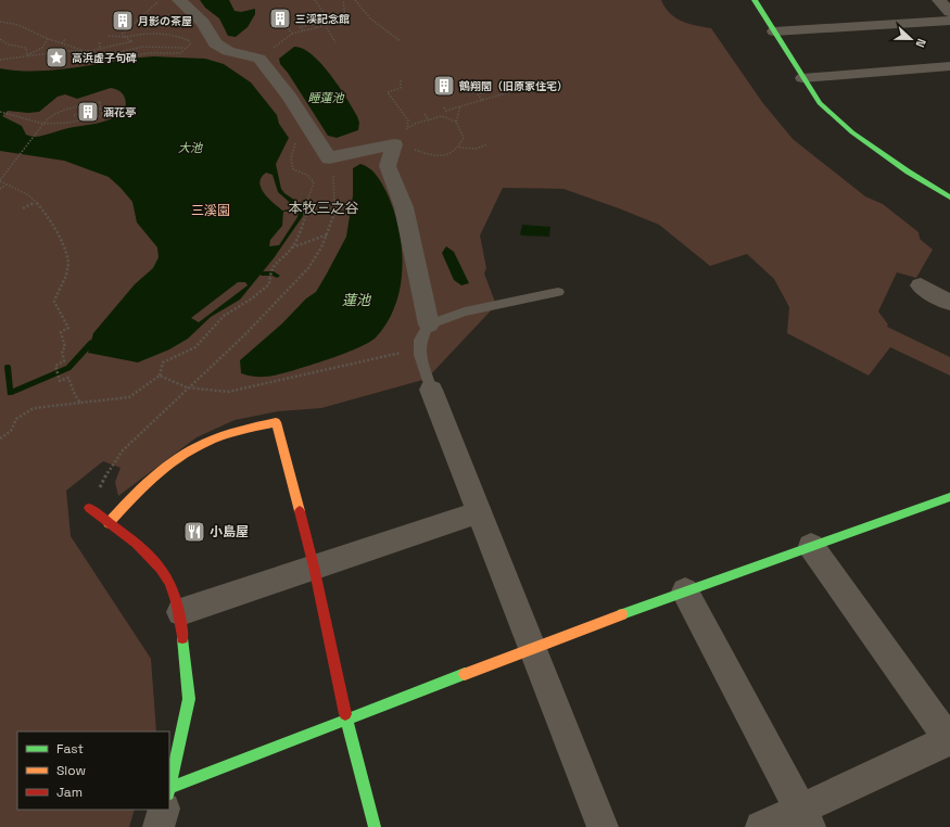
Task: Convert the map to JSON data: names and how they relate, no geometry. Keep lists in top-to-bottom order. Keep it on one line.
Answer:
{"districts":["本牧三之谷"],"water":["睡蓮池","大池","蓮池"],"parks":["三溪園"],"places":{"building":["三渓記念館","月影の茶屋","鶴翔閣（旧原家住宅）","涵花亭"],"place":["高浜虚子句碑"],"restaurant":["小島屋"]},"legend":["Fast","Slow","Jam"],"north":"right"}
